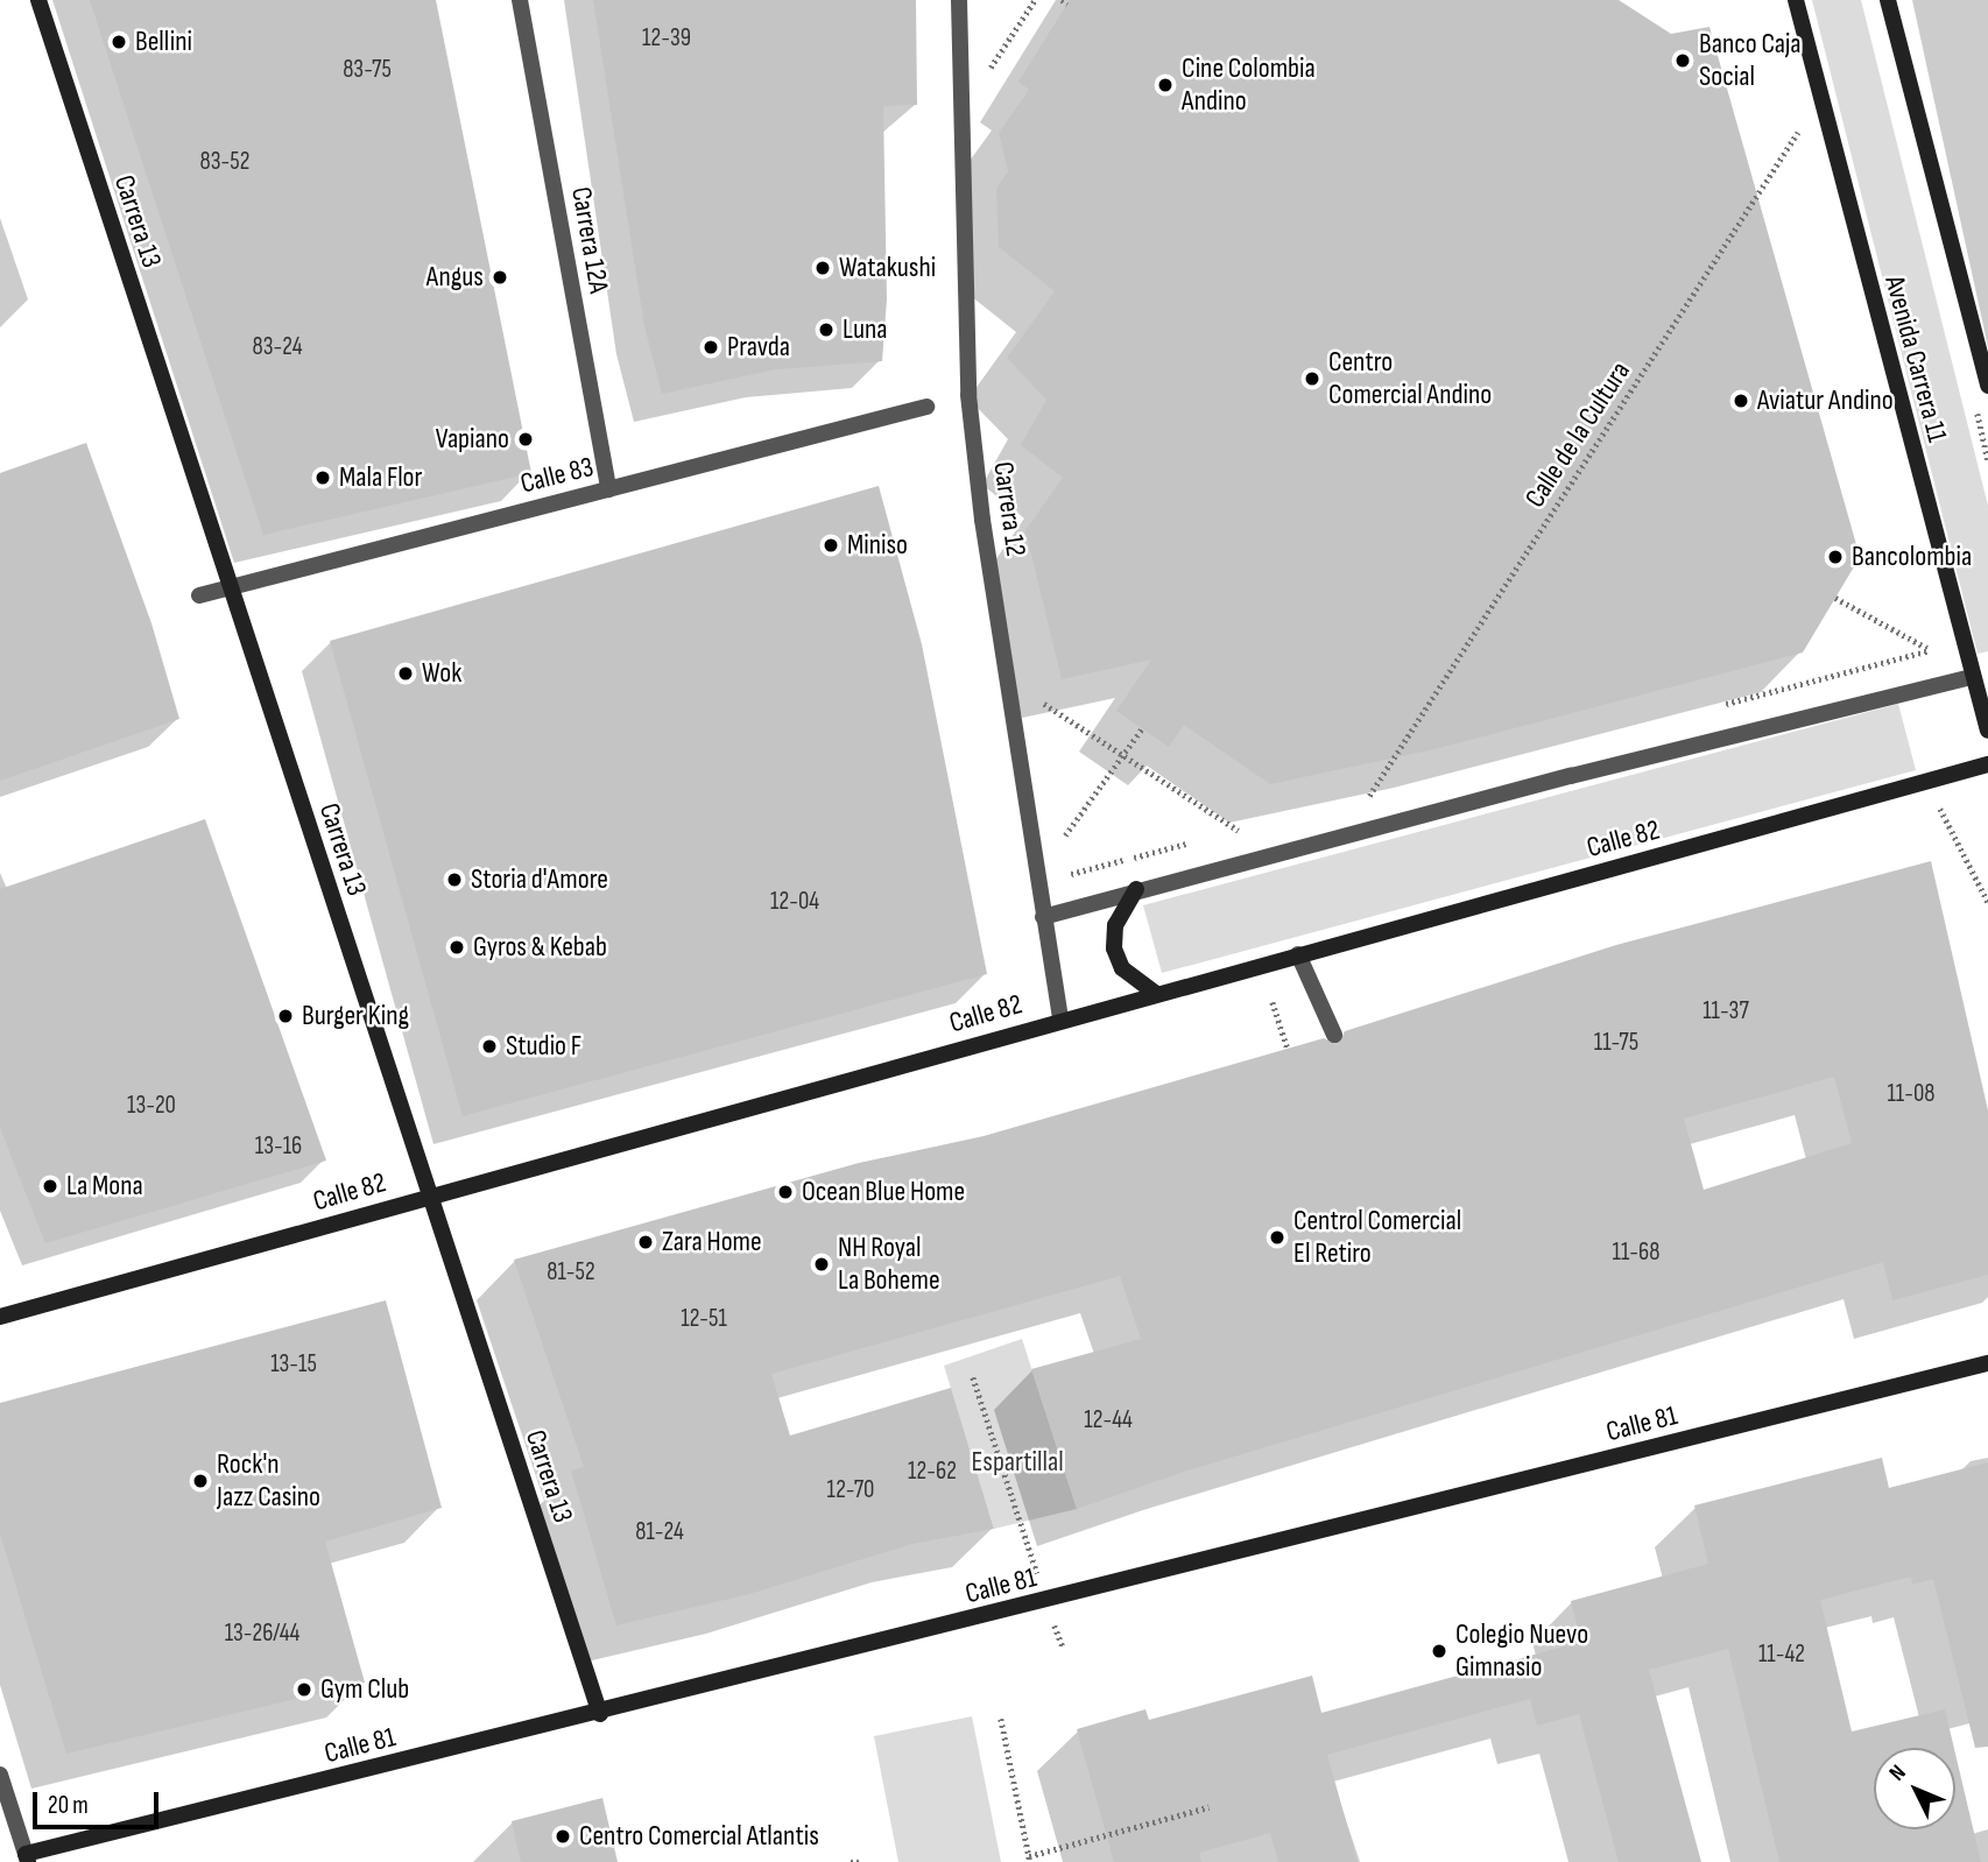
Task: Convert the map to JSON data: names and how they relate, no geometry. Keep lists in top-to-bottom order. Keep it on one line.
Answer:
{"streets":{"street":["Carrera 13","Carrera 12A","Avenida Carrera 11","Calle 83","Carrera 12","Calle 82","Calle 81"],"path":["Calle de la Cultura"]},"crossings":[["Carrera 13","Calle 83"],["Carrera 13","Calle 82"],["Carrera 13","Calle 81"],["Carrera 12A","Calle 83"],["Avenida Carrera 11","Calle de la Cultura"],["Carrera 12","Calle 82"]],"parks":["Espartillal"],"places":["Bellini","Banco Caja Social","Cine Colombia Andino","Watakushi","Angus","Luna","Pravda","Centro Comercial Andino","Aviatur Andino","Vapiano","Mala Flor","Miniso","Bancolombia","Wok","Storia d'Amore","Gyros & Kebab","Burger King","Studio F","La Mona","Ocean Blue Home","Centrol Comercial El Retiro","Zara Home","NH Royal La Boheme","Rock'n Jazz Casino","Colegio Nuevo Gimnasio","Gym Club","Centro Comercial Atlantis"],"house_numbers":["12-39","83-75","83-52","83-24","12-04","11-37","11-75","11-08","13-20","13-16","11-68","81-52","12-51","13-15","12-44","12-62","12-70","81-24","13-26/44","11-42"],"scale_bar":"20 m","north":"top left"}
